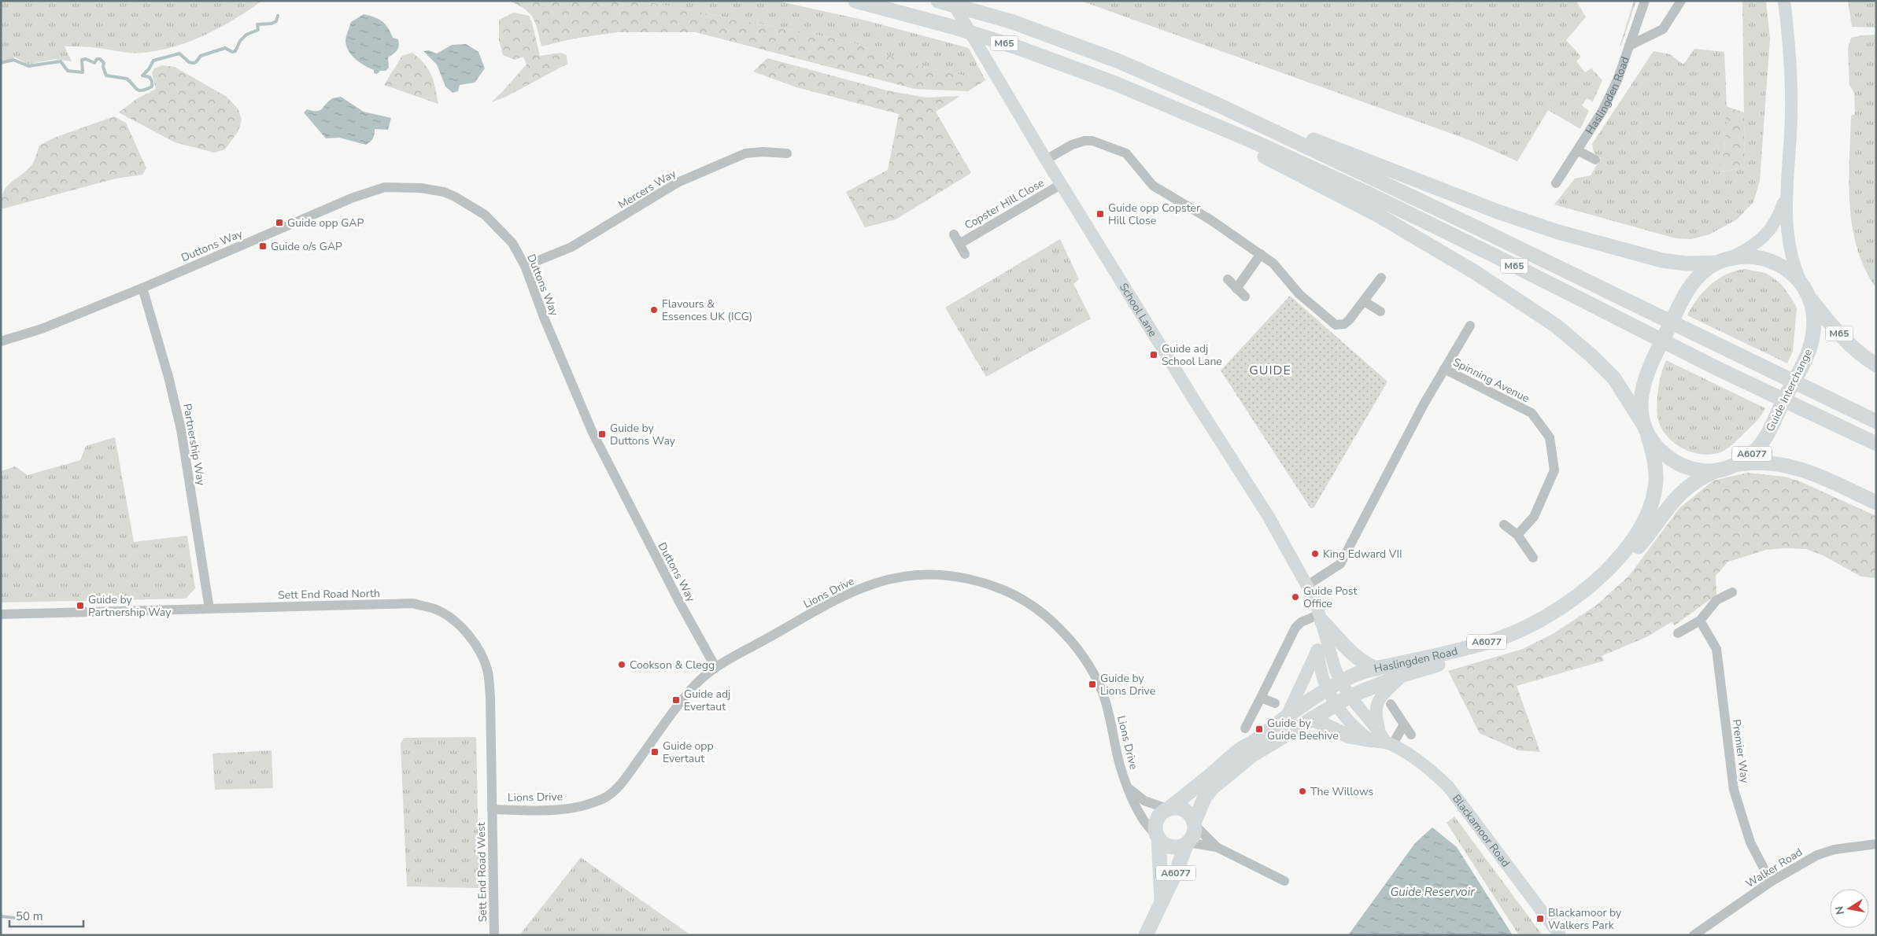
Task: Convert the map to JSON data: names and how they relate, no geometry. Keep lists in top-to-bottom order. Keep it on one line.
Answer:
{"streets":{"highway":["M65","Haslingden Road","Guide Interchange","A6077"],"main road":["School Lane","Blackamoor Road"],"street":["Mercers Way","Copster Hill Close","Duttons Way","Spinning Avenue","Partnership Way","Lions Drive","Sett End Road North","Premier Way","Walker Road","Sett End Road West"]},"crossings":[["M65","Guide Interchange"],["Haslingden Road","School Lane"],["Haslingden Road","Guide Interchange"],["Haslingden Road","A6077"],["Haslingden Road","Lions Drive"],["Haslingden Road","Blackamoor Road"],["Mercers Way","Duttons Way"],["Copster Hill Close","School Lane"],["Duttons Way","Partnership Way"],["Duttons Way","Lions Drive"],["School Lane","Blackamoor Road"],["Partnership Way","Sett End Road North"],["A6077","Lions Drive"],["Lions Drive","Sett End Road North"],["Lions Drive","Sett End Road West"],["Sett End Road North","Sett End Road West"],["Premier Way","Walker Road"]],"districts":["GUIDE"],"water":["Guide Reservoir"],"places":{"transit":["Guide opp Copster Hill Close","Guide opp GAP","Guide o/s GAP","Guide adj School Lane","Guide by Duttons Way","Guide by Partnership Way","Guide by Lions Drive","Guide adj Evertaut","Guide by Guide Beehive","Guide opp Evertaut","Blackamoor by Walkers Park"],"other":["Flavours & Essences UK (ICG)","King Edward VII","Guide Post Office","Cookson & Clegg","The Willows"]},"scale_bar":"50 m","north":"left"}
